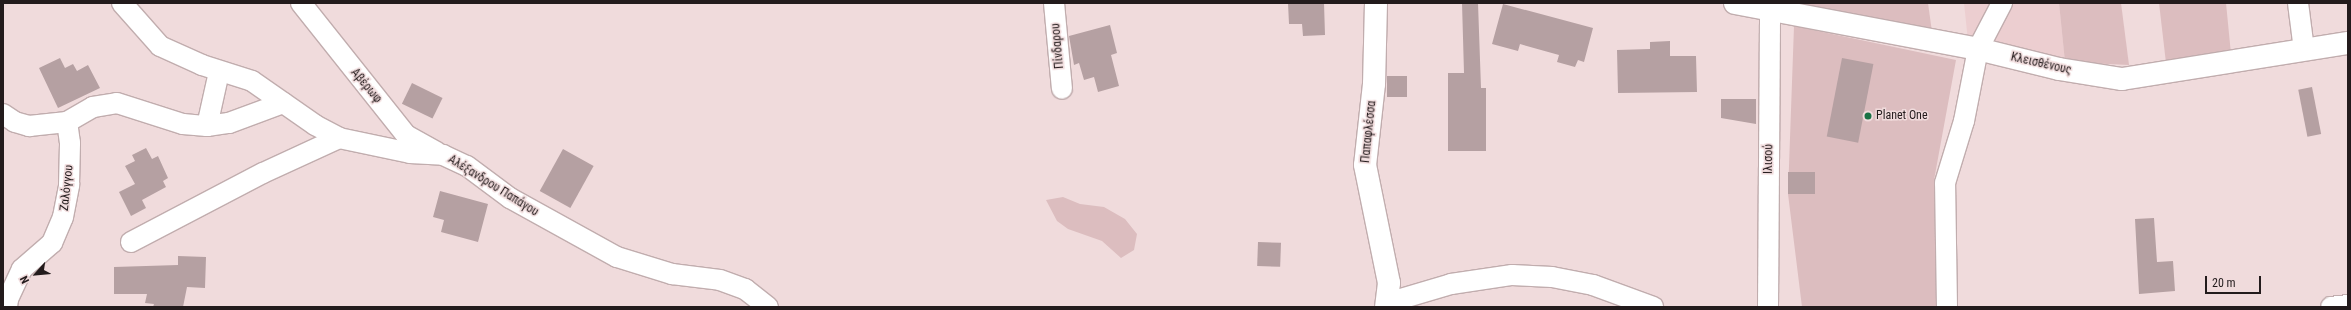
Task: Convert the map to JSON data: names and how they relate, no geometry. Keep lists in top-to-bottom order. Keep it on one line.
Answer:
{"streets":{"main road":["Κλεισθένους","Παπαφλέσσα"],"street":["Πίνδαρου","Αβέρωφ","Ιλισού","Αλέξανδρου Παπάγου","Ζαλόγγου"]},"crossings":[["Κλεισθένους","Ιλισού"],["Αβέρωφ","Αλέξανδρου Παπάγου"]],"places":["Planet One"],"scale_bar":"20 m","north":"bottom left"}
